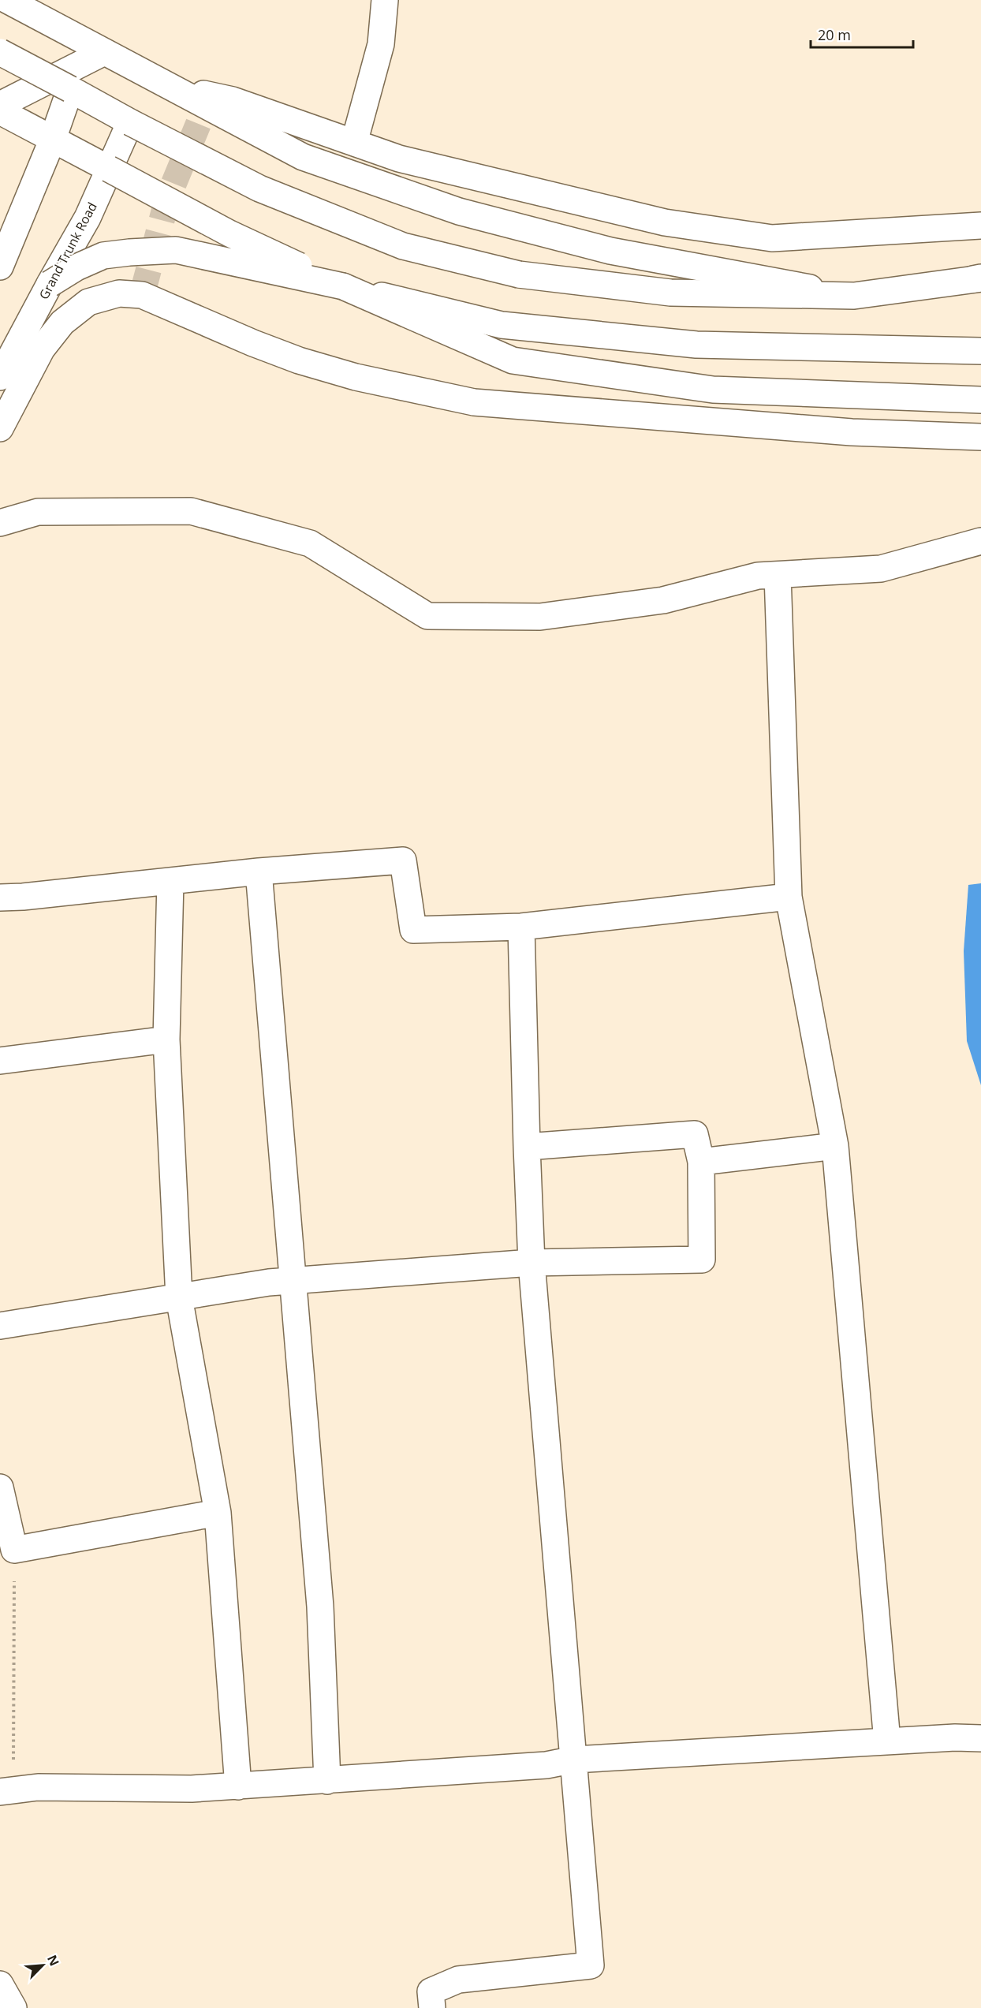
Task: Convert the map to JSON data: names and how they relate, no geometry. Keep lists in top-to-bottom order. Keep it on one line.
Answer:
{"streets":{"main road":["Grand Trunk Road"]},"scale_bar":"20 m","north":"top right"}
